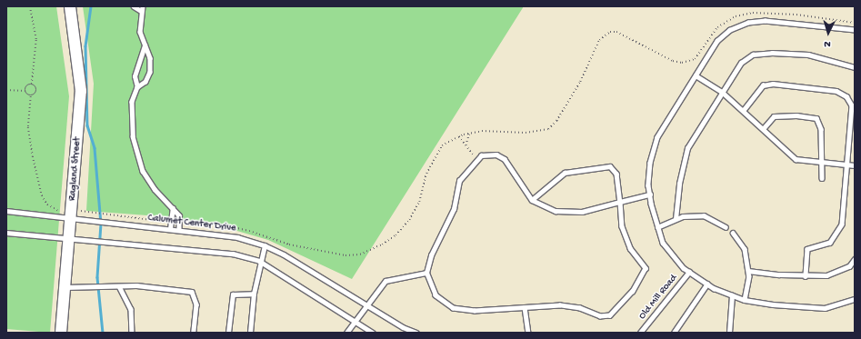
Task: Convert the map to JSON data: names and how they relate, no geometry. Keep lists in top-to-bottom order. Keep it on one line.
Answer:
{"streets":{"street":["Ragland Street"],"lane":["Calumet Center Drive","Old Mill Road"]},"crossings":[["Ragland Street","Calumet Center Drive"]],"north":"bottom"}
